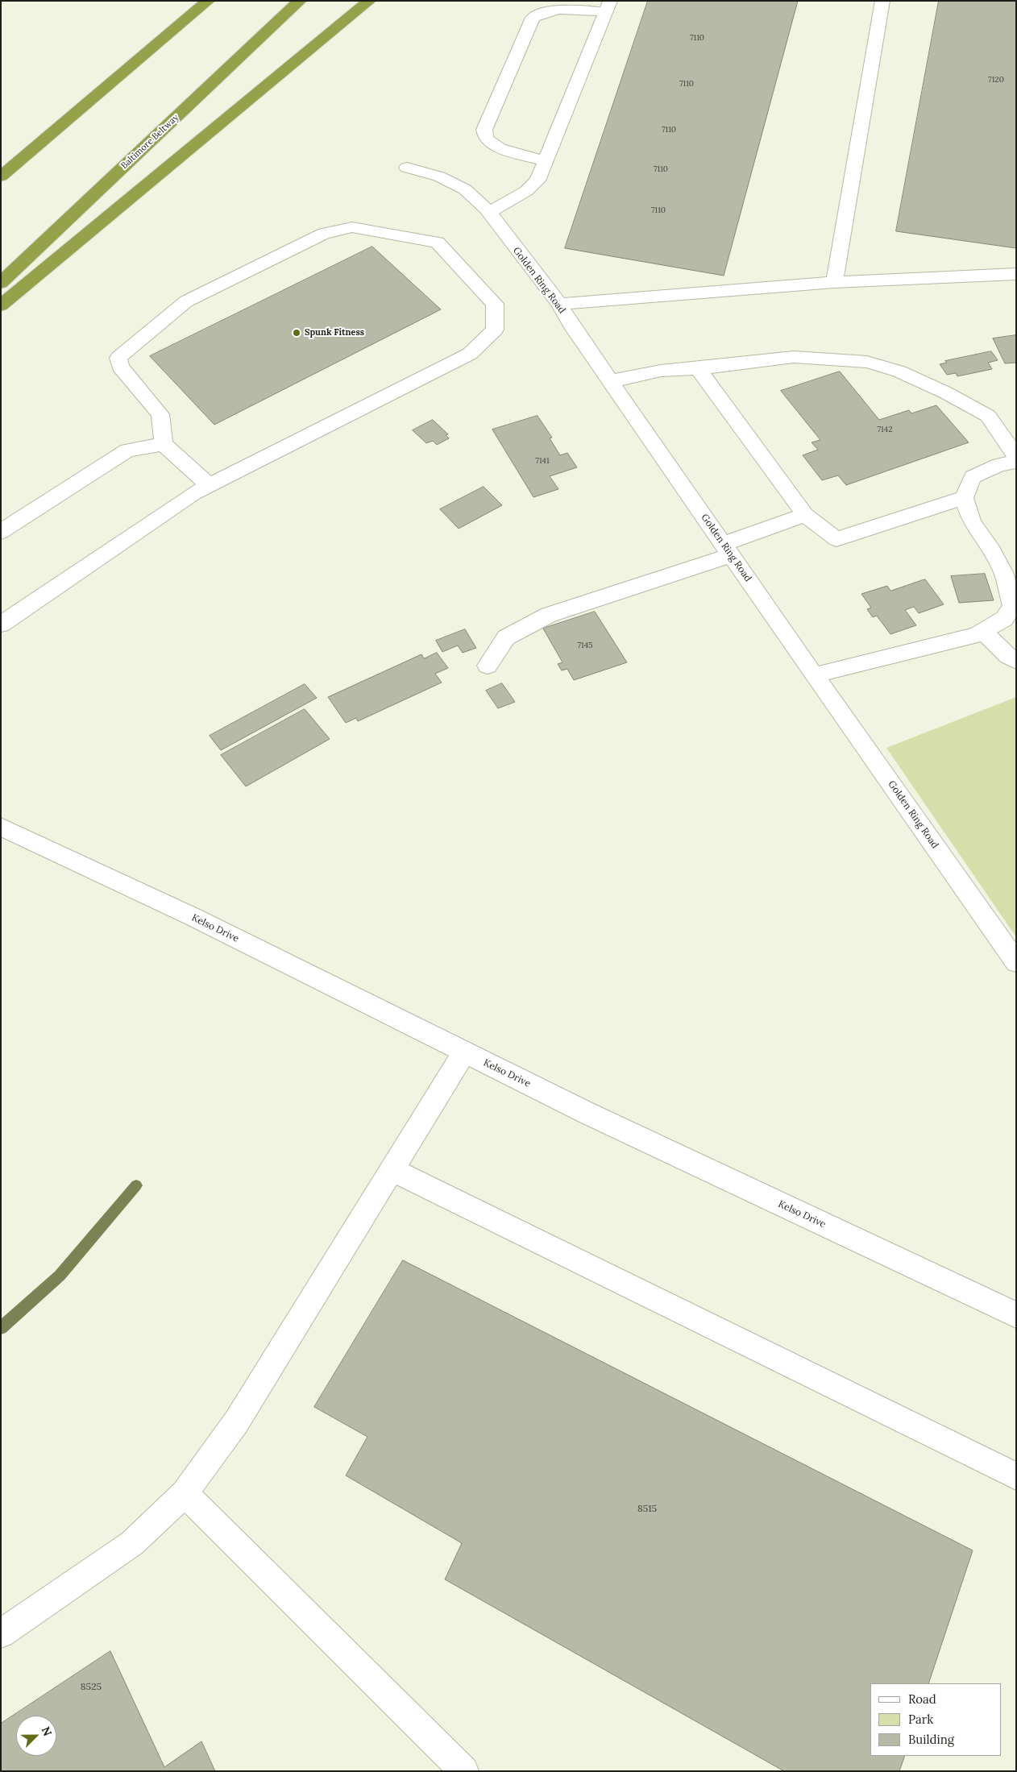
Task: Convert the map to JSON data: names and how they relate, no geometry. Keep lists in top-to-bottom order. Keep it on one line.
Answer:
{"streets":{"highway":["Baltimore Beltway"],"street":["Golden Ring Road","Kelso Drive"]},"places":["Spunk Fitness"],"house_numbers":["7110","7120","7110","7110","7110","7110","7142","7141","7145","8515","8525"],"legend":["Road","Park","Building"],"north":"top right"}
